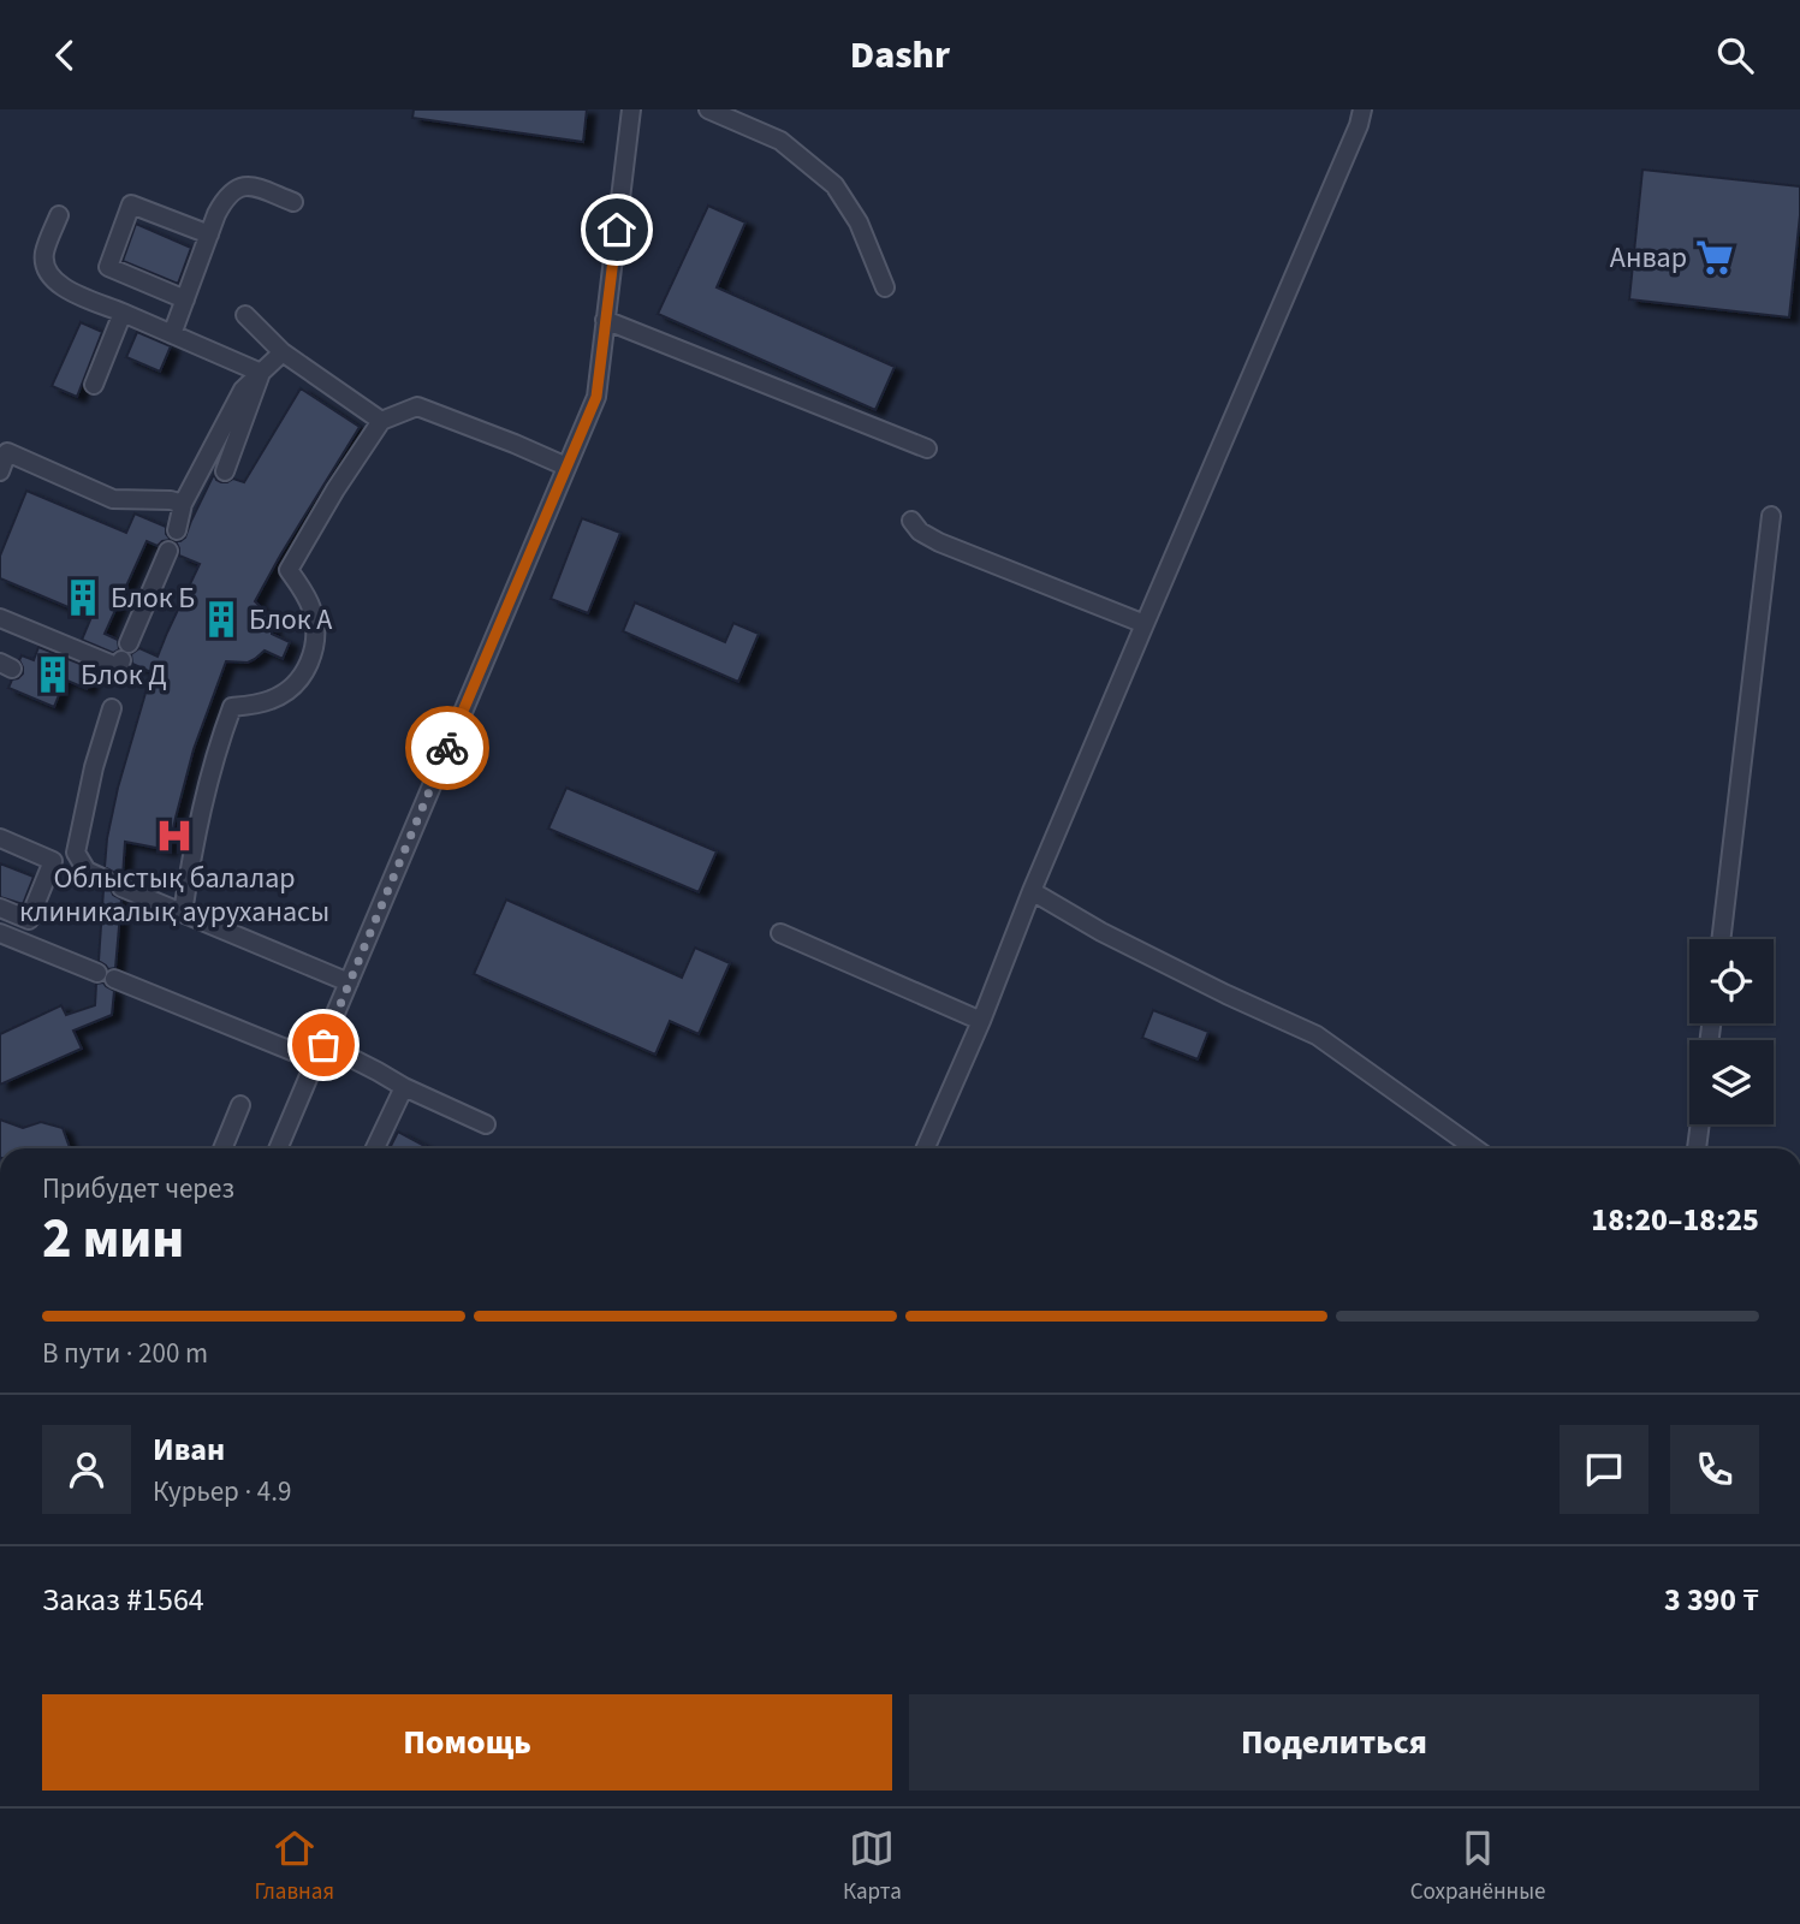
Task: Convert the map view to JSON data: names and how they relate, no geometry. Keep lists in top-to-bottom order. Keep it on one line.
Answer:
{"places":{"supermarket":["Анвар"],"building":["Блок Б","Блок А","Блок Д"],"hospital":["Облыстық балалар клиникалық ауруханасы"]},"page":{"header":"Dashr","heading":["2 мин","Прибудет через","18:20–18:25"],"panel":["Иван","Курьер · 4.9","Заказ #1564","3 390 ₸"],"bar":"В пути · 200 m","buttons":["Помощь","Поделиться"],"tabs":["Главная","Карта","Сохранённые"]}}
